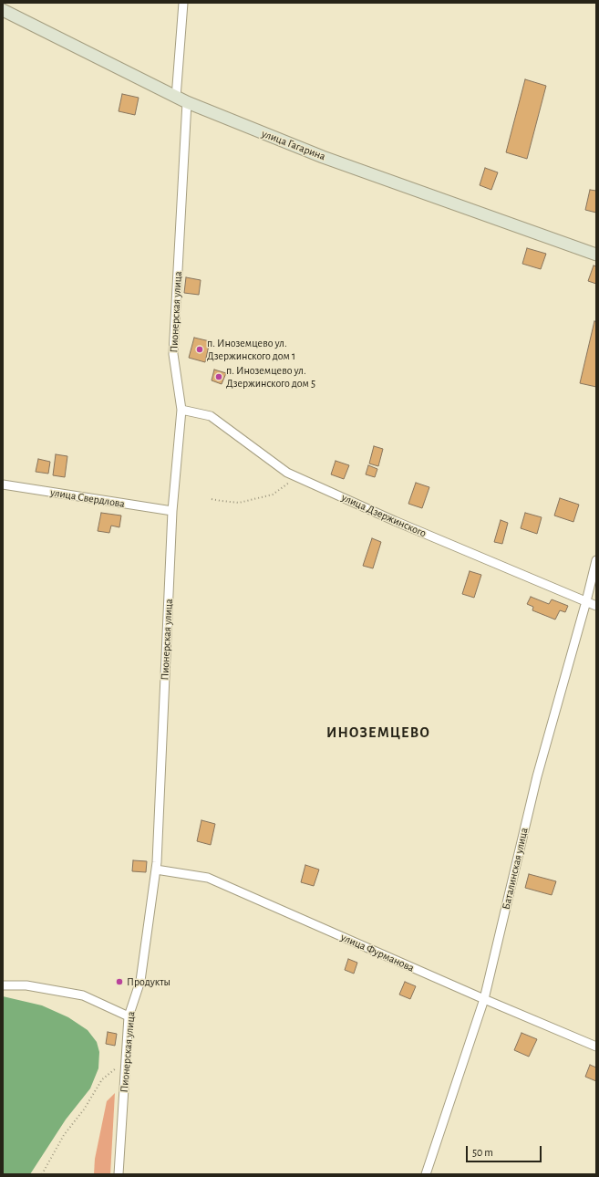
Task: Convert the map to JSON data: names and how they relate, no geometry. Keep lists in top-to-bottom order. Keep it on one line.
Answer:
{"streets":{"main road":["улица Гагарина"],"street":["Пионерская улица","улица Свердлова","улица Дзержинского","Баталинская улица","улица Фурманова"]},"crossings":[["улица Гагарина","Пионерская улица"],["Пионерская улица","улица Свердлова"],["Пионерская улица","улица Дзержинского"],["Пионерская улица","улица Фурманова"],["улица Дзержинского","Баталинская улица"],["Баталинская улица","улица Фурманова"]],"districts":["ИНОЗЕМЦЕВО"],"places":["п. Иноземцево ул. Дзержинского дом 1","п. Иноземцево ул. Дзержинского дом 5","Продукты"],"scale_bar":"50 m"}
